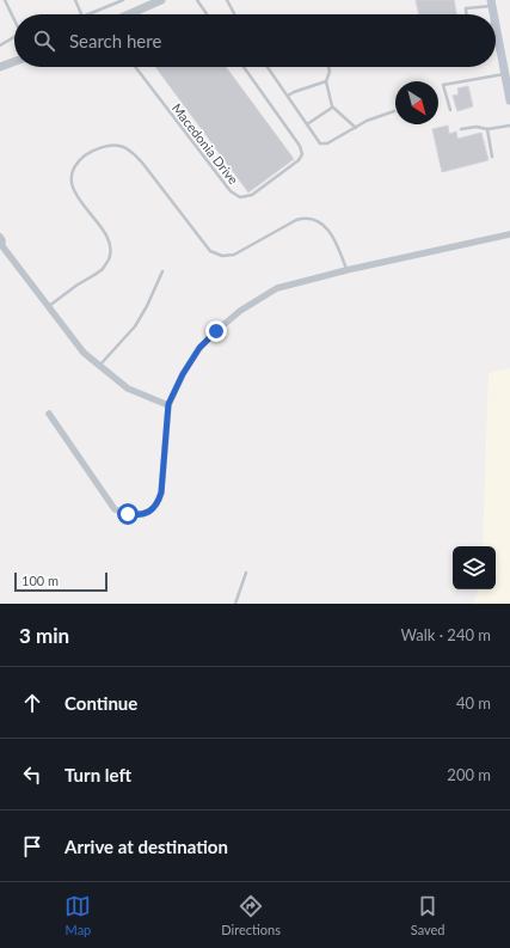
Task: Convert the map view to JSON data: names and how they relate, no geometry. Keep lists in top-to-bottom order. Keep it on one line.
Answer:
{"streets":{"lane":["Macedonia Drive"]},"scale_bar":"100 m","north":"bottom right","page":{"search":"Search here","scale":"100 m","heading":["3 min","Walk · 240 m"],"list":[["Continue","40 m"],["Turn left","200 m"],"Arrive at destination"],"nav":["Map","Directions","Saved"]}}
